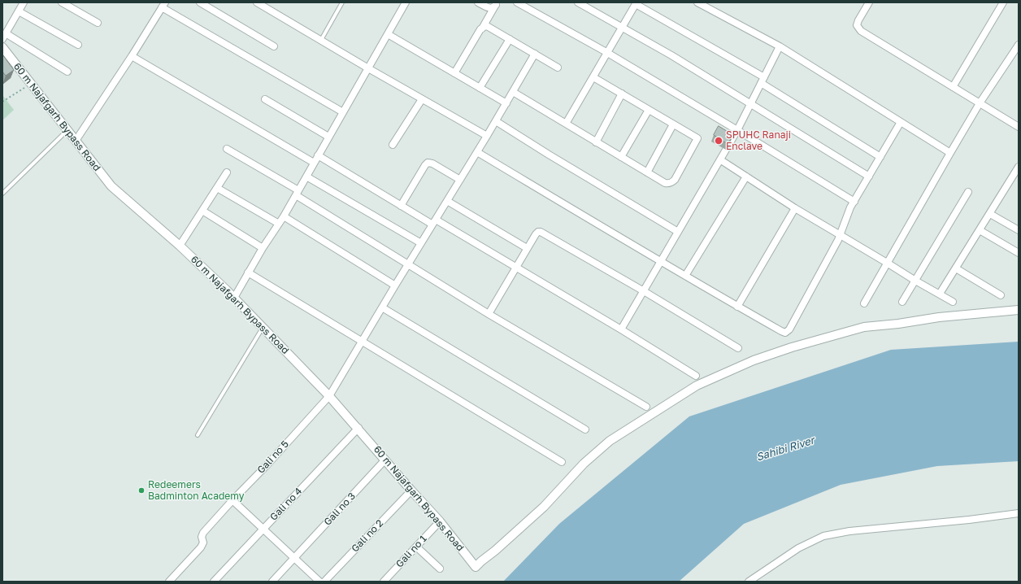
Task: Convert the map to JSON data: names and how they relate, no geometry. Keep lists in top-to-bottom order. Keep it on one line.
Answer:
{"streets":{"street":["60 m Najafgarh Bypass Road","Gali no 5","Gali no 4","Gali no 3","Gali no 2","Gali no 1"]},"crossings":[["60 m Najafgarh Bypass Road","Gali no 5"],["60 m Najafgarh Bypass Road","Gali no 4"],["60 m Najafgarh Bypass Road","Gali no 3"],["60 m Najafgarh Bypass Road","Gali no 2"],["60 m Najafgarh Bypass Road","Gali no 1"]],"water":["Sahibi River"],"places":["SPUHC Ranaji Enclave","Redeemers Badminton Academy"]}
